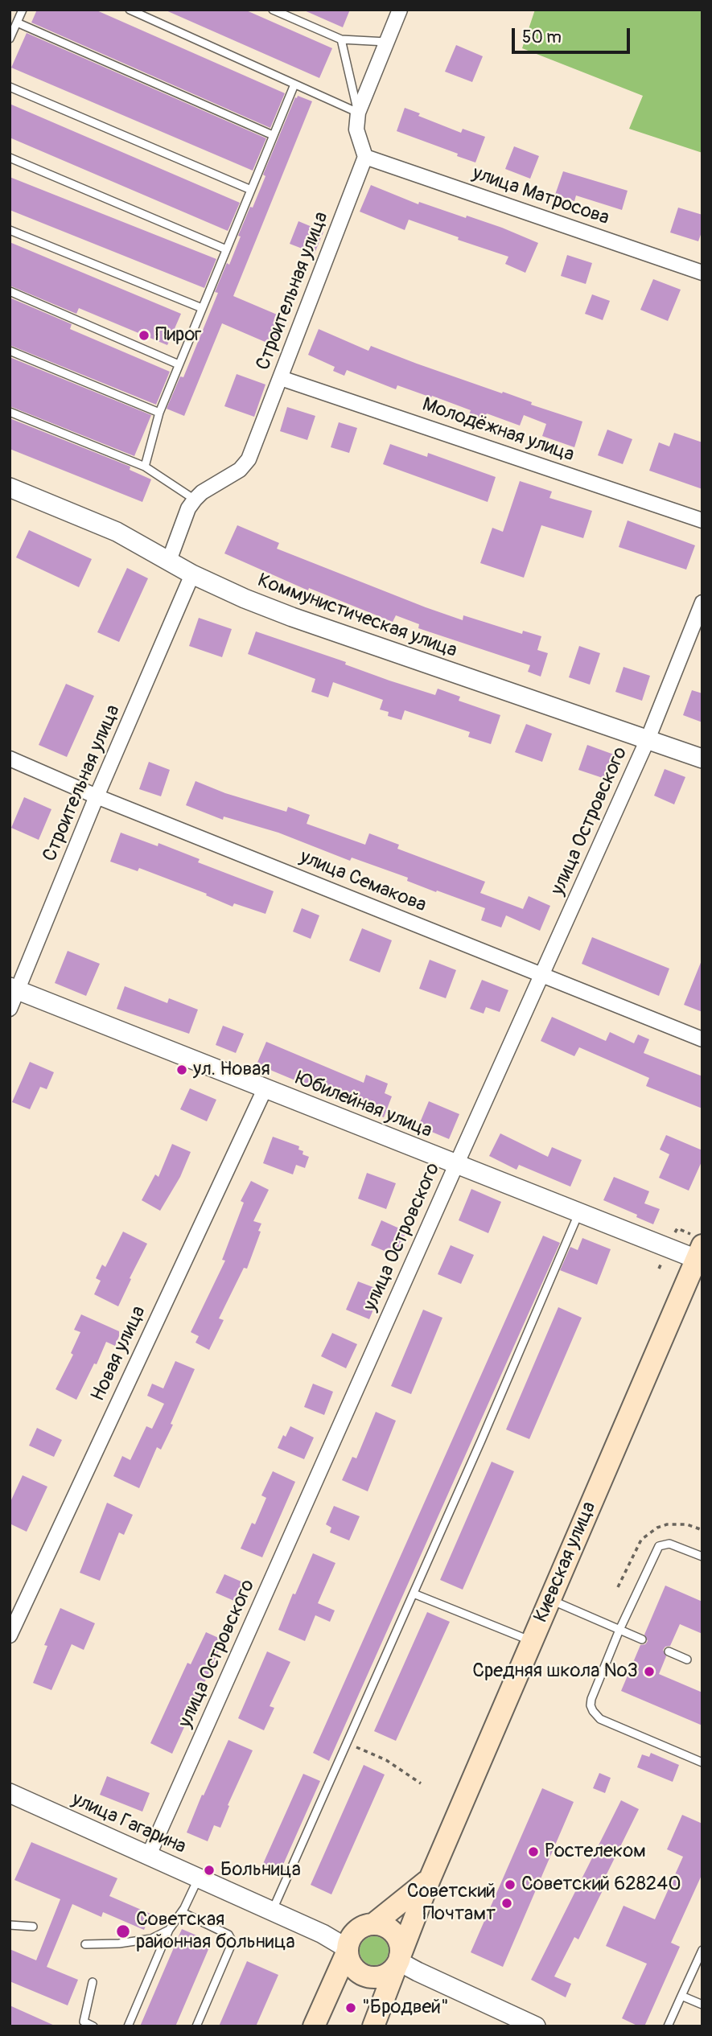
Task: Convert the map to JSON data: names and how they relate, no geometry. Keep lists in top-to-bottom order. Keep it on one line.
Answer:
{"streets":{"main road":["Киевская улица"],"street":["улица Матросова","Строительная улица","Молодёжная улица","Коммунистическая улица","улица Островского","улица Семакова","Юбилейная улица","Новая улица","улица Гагарина"]},"crossings":[["улица Матросова","Строительная улица"],["Строительная улица","Молодёжная улица"],["Строительная улица","Коммунистическая улица"],["Строительная улица","улица Семакова"],["Строительная улица","Юбилейная улица"],["Коммунистическая улица","улица Островского"],["улица Островского","улица Семакова"],["улица Островского","Юбилейная улица"],["улица Островского","улица Гагарина"],["Юбилейная улица","Новая улица"],["Юбилейная улица","Киевская улица"],["Киевская улица","улица Гагарина"]],"places":["Пирог","ул. Новая","Средняя школа №3","Ростелеком","Больница","Советский 628240","Советский Почтамт","Советская районная больница","\"Бродвей\""],"scale_bar":"50 m"}
